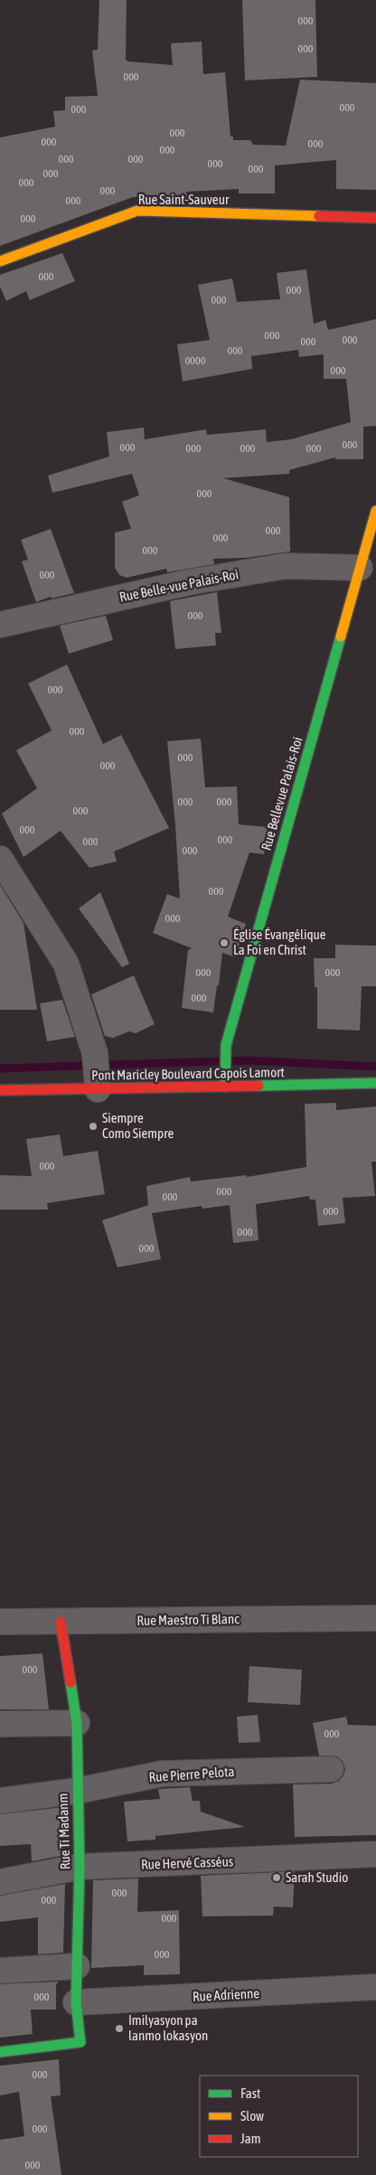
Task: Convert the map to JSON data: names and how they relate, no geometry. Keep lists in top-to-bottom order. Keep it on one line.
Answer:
{"streets":{"street":["Rue Saint-Sauveur","Rue Belle-vue Palais-Roi","Rue Bellevue Palais-Roi","Pont Maricley Boulevard Capois Lamort","Rue Maestro Ti Blanc","Rue Pierre Pelota","Rue Ti Madanm","Rue Hervé Casséus","Rue Adrienne"]},"crossings":[["Rue Belle-vue Palais-Roi","Rue Bellevue Palais-Roi"],["Rue Bellevue Palais-Roi","Pont Maricley Boulevard Capois Lamort"],["Rue Maestro Ti Blanc","Rue Ti Madanm"],["Rue Pierre Pelota","Rue Ti Madanm"],["Rue Ti Madanm","Rue Hervé Casséus"],["Rue Ti Madanm","Rue Adrienne"]],"places":["Église Évangélique La Foi en Christ","Siempre Como Siempre","Sarah Studio","Imilyasyon pa lanmo lokasyon"],"house_numbers":["000","000","000","000","000","000","000","000","000","000","000","000","000","000","000","000","000","000","000","000","000","000","000","000","000","0000","000","000","000","000","000","000","000","000","000","000","000","000","000","000","000","000","000","000","000","000","000","000","000","000","000","000","000","000","000","000","000","000","000","000","000","000","000","000","000","000","000","000","000","000"],"legend":["Fast","Slow","Jam"]}
